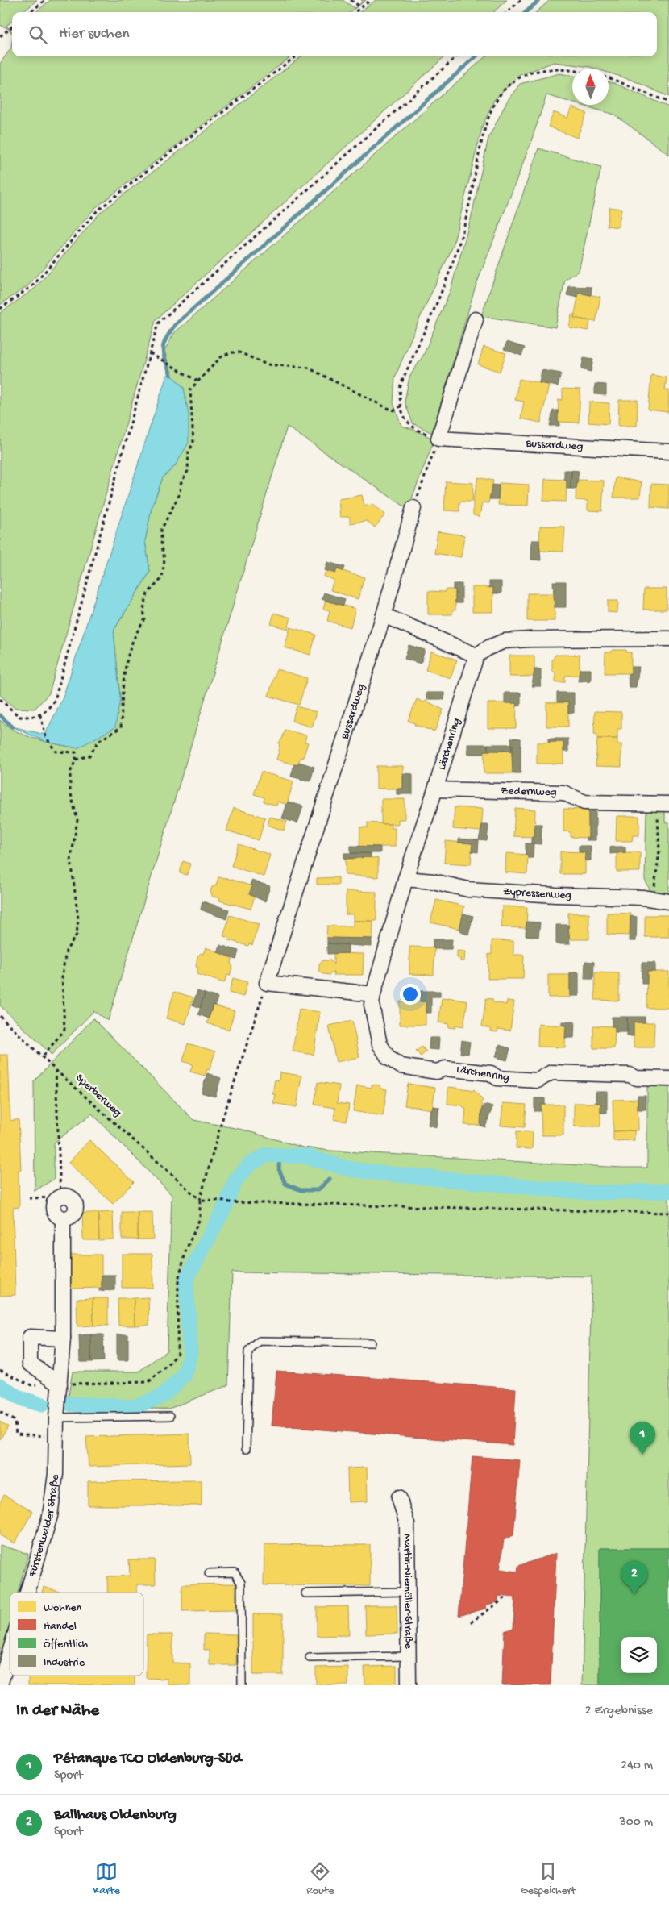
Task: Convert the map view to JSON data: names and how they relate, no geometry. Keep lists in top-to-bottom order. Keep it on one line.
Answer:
{"streets":{"street":["Bussardweg","Lärchenring","Zedernweg","Zypressenweg","Fürstenwalder Straße","Martin-Niemöller-Straße"],"path":["Sperberweg"]},"crossings":[["Lärchenring","Zedernweg"],["Lärchenring","Zypressenweg"]],"legend":["Wohnen","Handel","Öffentlich","Industrie"],"north":"top","page":{"search":"Hier suchen","pins":["1","2"],"heading":["In der Nähe","2 Ergebnisse"],"list":[{"mark":"1","name":"Pétanque TCO Oldenburg-Süd","note":"Sport","value":"240 m"},{"mark":"2","name":"Ballhaus Oldenburg","note":"Sport","value":"300 m"}],"nav":["Karte","Route","Gespeichert"]}}
